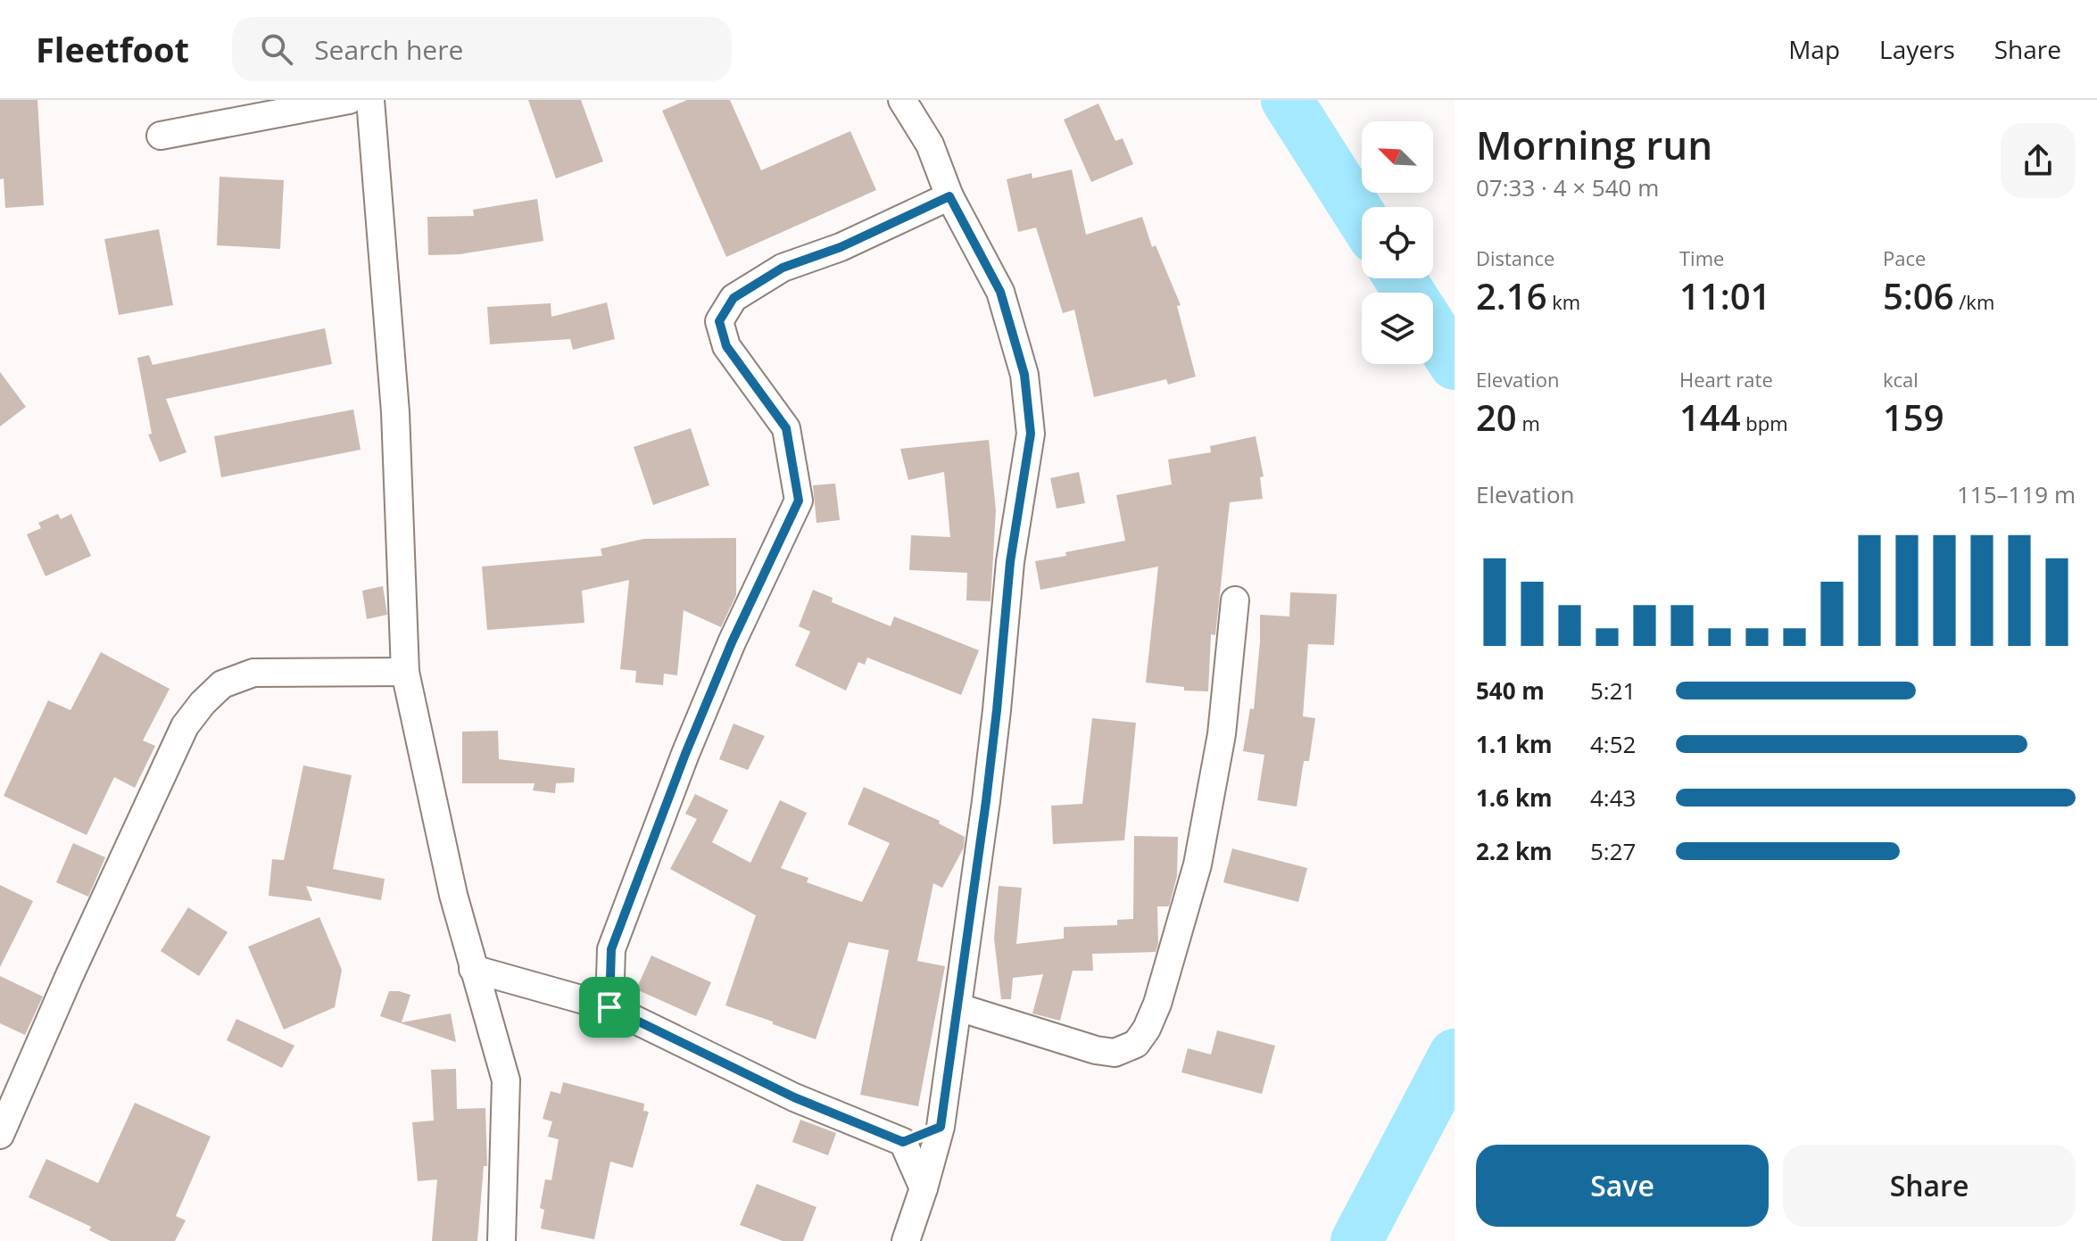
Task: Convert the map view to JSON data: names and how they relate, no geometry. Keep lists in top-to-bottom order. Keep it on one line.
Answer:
{"north":"top left","page":{"header":"Fleetfoot","search":"Search here","nav":["Map","Layers","Share"],"heading":["Morning run","07:33 · 4 × 540 m"],"stats":[["Distance","2.16 km"],["Time","11:01"],["Pace","5:06 /km"],["Elevation","20 m"],["Heart rate","144 bpm"],["kcal","159"]],"chart":["Elevation","115–119 m"],"list":[{"name":"540 m","note":"5:21"},{"name":"1.1 km","note":"4:52"},{"name":"1.6 km","note":"4:43"},{"name":"2.2 km","note":"5:27"}],"buttons":["Save","Share"]}}
